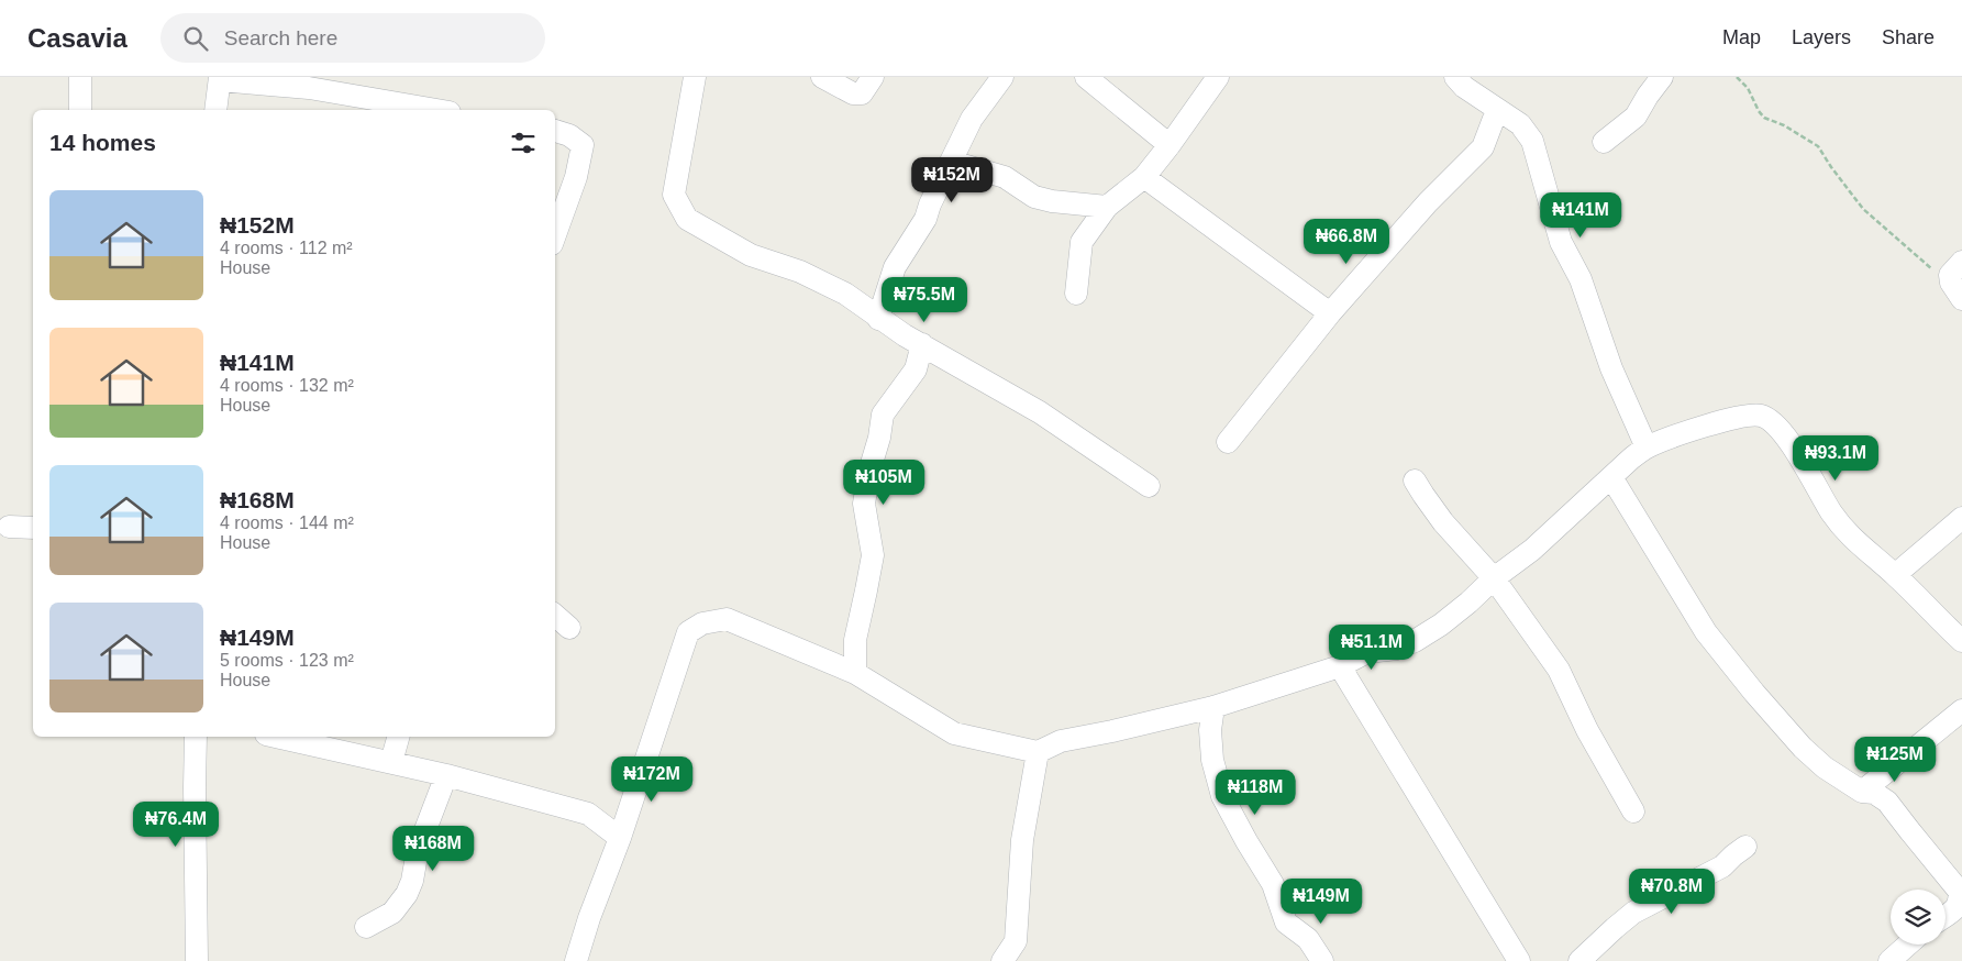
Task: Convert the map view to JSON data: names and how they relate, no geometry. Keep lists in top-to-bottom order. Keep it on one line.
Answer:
{"page":{"header":"Casavia","search":"Search here","nav":["Map","Layers","Share"],"heading":"14 homes","price":["₦152M","₦141M","₦66.8M","₦75.5M","₦93.1M","₦105M","₦51.1M","₦125M","₦172M","₦118M","₦76.4M","₦168M","₦70.8M","₦149M"],"list":[{"name":"₦152M","note":"4 rooms · 112 m² · House"},{"name":"₦141M","note":"4 rooms · 132 m² · House"},{"name":"₦168M","note":"4 rooms · 144 m² · House"},{"name":"₦149M","note":"5 rooms · 123 m² · House"}]}}
